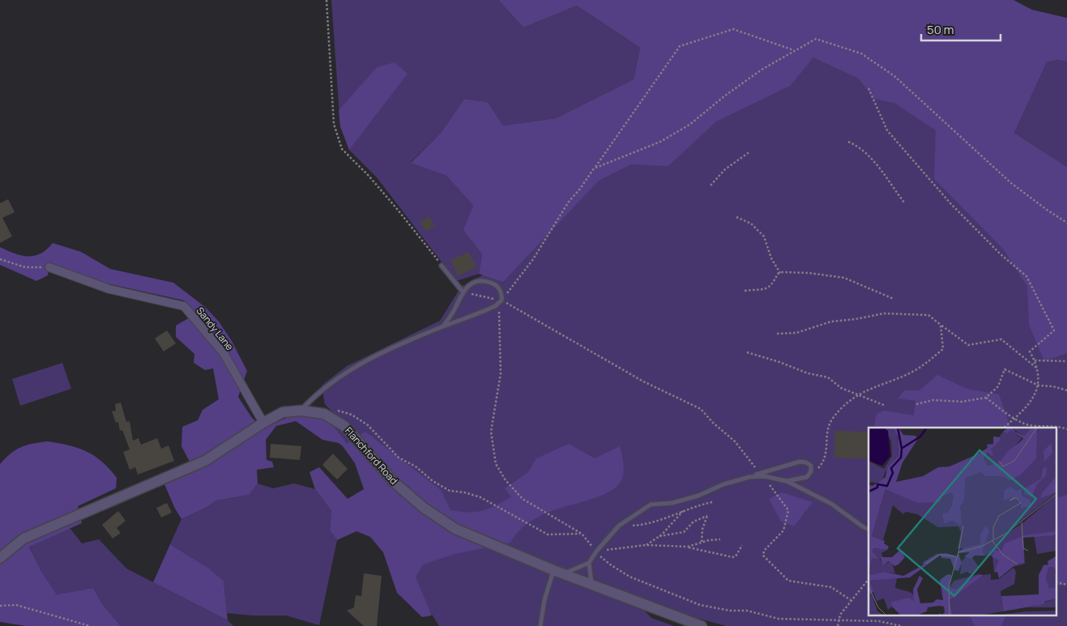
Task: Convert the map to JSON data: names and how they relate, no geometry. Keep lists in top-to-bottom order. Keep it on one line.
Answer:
{"streets":{"street":["Sandy Lane","Flanchford Road"]},"crossings":[["Sandy Lane","Flanchford Road"]],"scale_bar":"50 m"}
